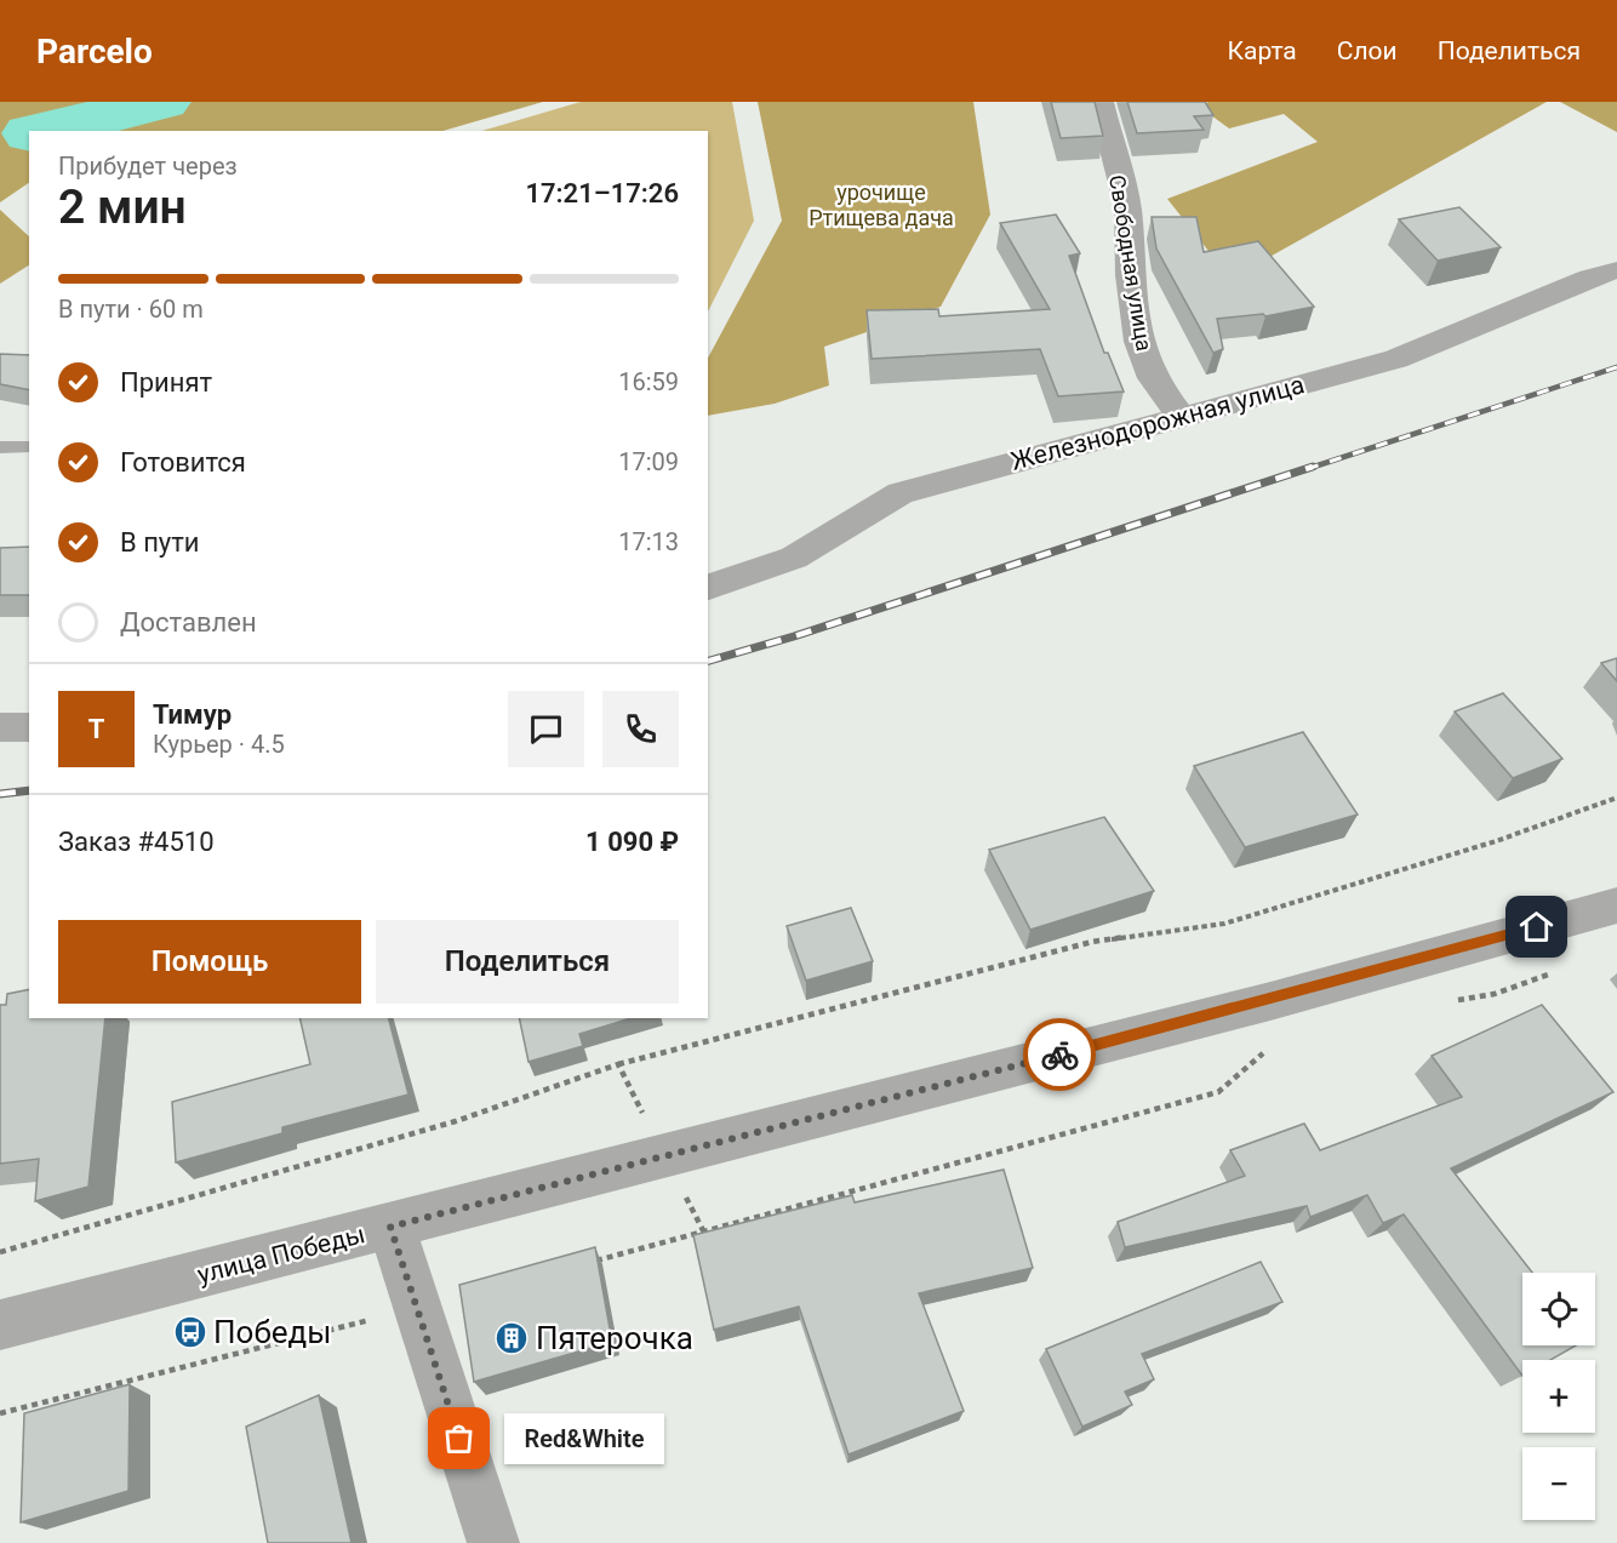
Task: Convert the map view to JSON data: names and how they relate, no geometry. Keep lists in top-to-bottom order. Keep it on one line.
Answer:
{"streets":{"street":["Свободная улица","Железнодорожная улица","улица Победы"]},"crossings":[["Свободная улица","Железнодорожная улица"]],"parks":["урочище Ртищева дача"],"places":{"bus stop":["Победы"],"building":["Пятерочка"],"other":["Red&White"]},"page":{"header":"Parcelo","nav":["Карта","Слои","Поделиться"],"heading":["2 мин","Прибудет через","17:21–17:26"],"panel":["Тимур","Курьер · 4.5","Заказ #4510","1 090 ₽"],"bar":"В пути · 60 m","list":[["Принят","16:59"],["Готовится","17:09"],["В пути","17:13"],"Доставлен"],"round":"Т","buttons":["Помощь","Поделиться"],"map_buttons":["+","−"],"bubble":"Red&White"}}
